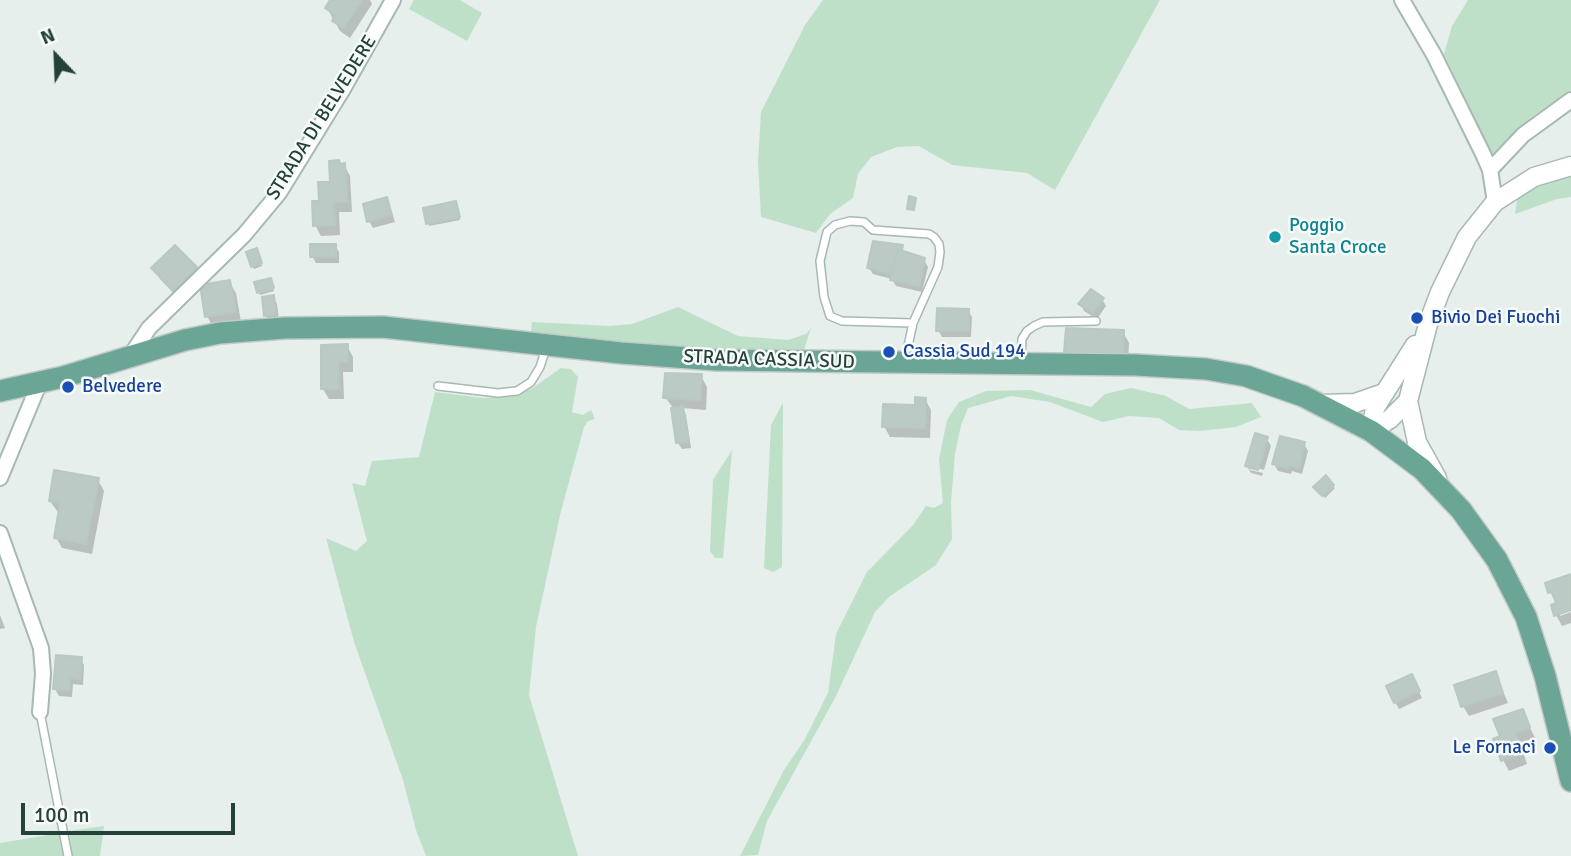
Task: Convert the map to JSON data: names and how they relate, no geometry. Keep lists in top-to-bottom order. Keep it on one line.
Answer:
{"streets":{"main road":["STRADA CASSIA SUD"],"street":["STRADA DI BELVEDERE"]},"crossings":[["STRADA DI BELVEDERE","STRADA CASSIA SUD"]],"places":["Poggio Santa Croce","Bivio Dei Fuochi","Cassia Sud 194","Belvedere","Le Fornaci"],"scale_bar":"100 m","north":"top left"}
